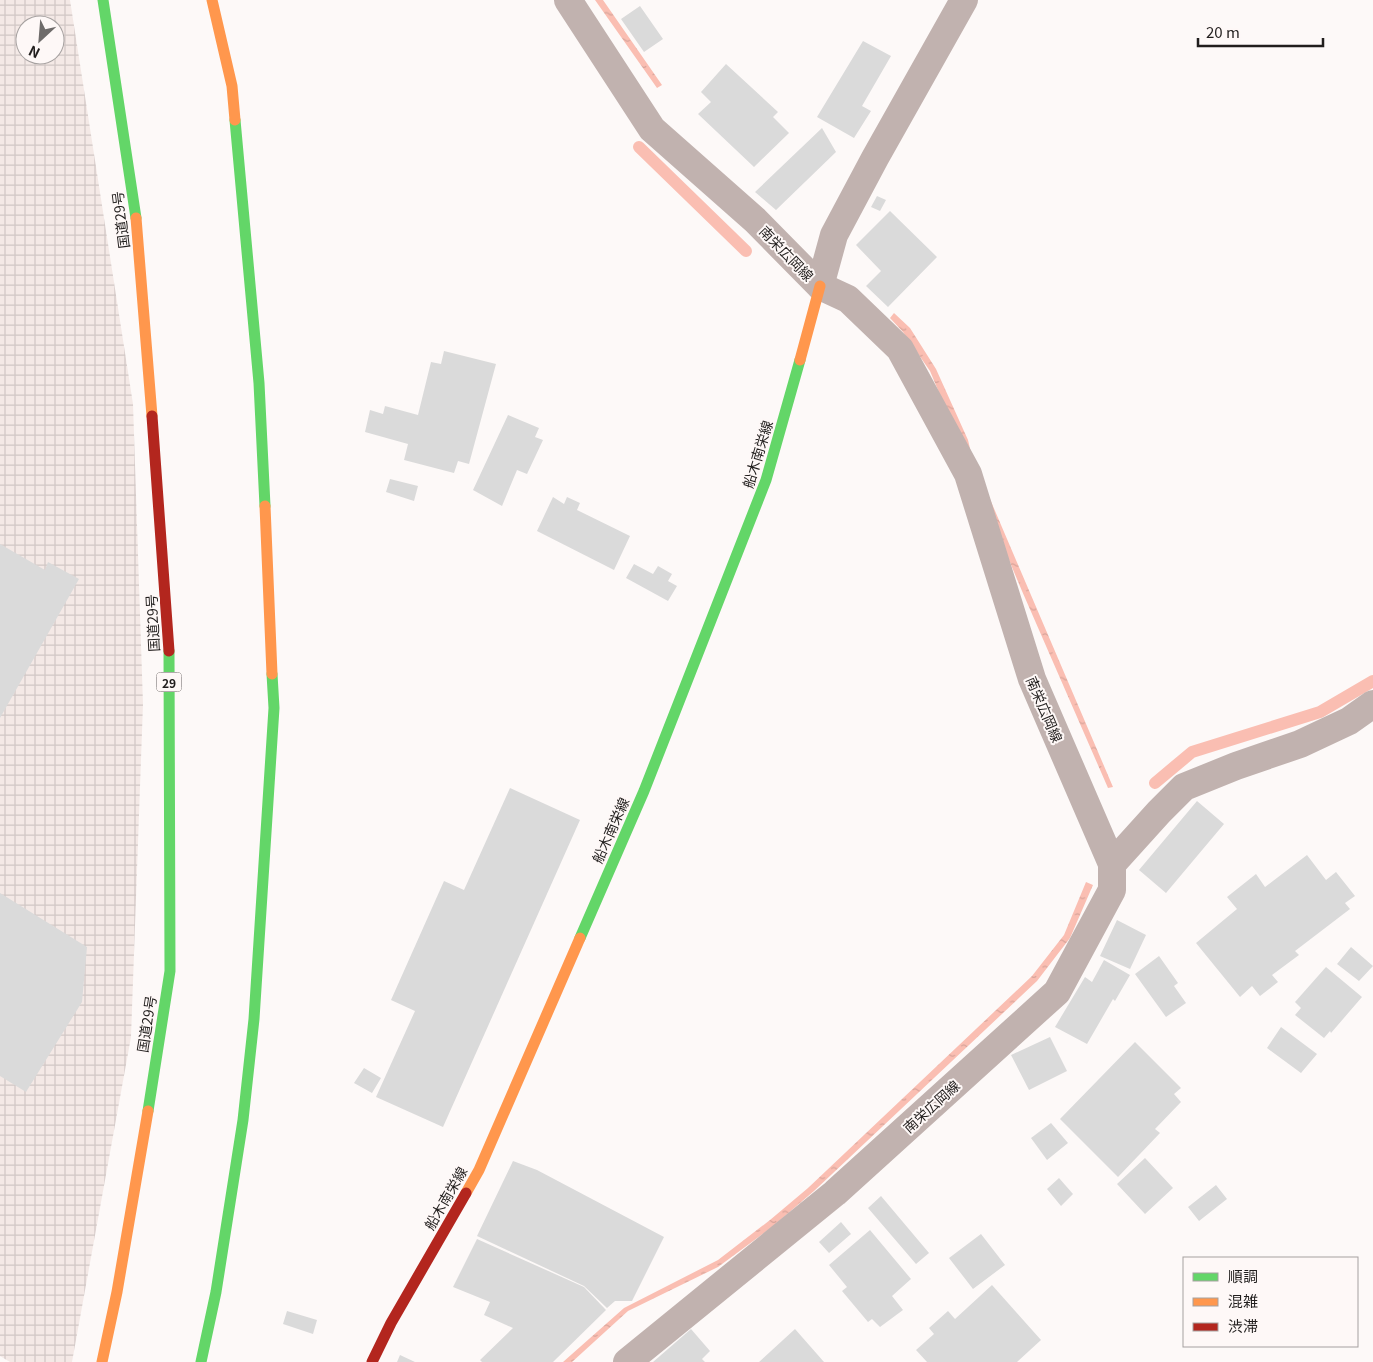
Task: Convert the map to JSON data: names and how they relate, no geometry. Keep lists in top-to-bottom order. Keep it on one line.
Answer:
{"streets":{"main road":["国道29号","船木南栄線","29"],"street":["南栄広岡線"]},"crossings":[["南栄広岡線","船木南栄線"]],"legend":["順調","混雑","渋滞"],"scale_bar":"20 m","north":"bottom left"}
